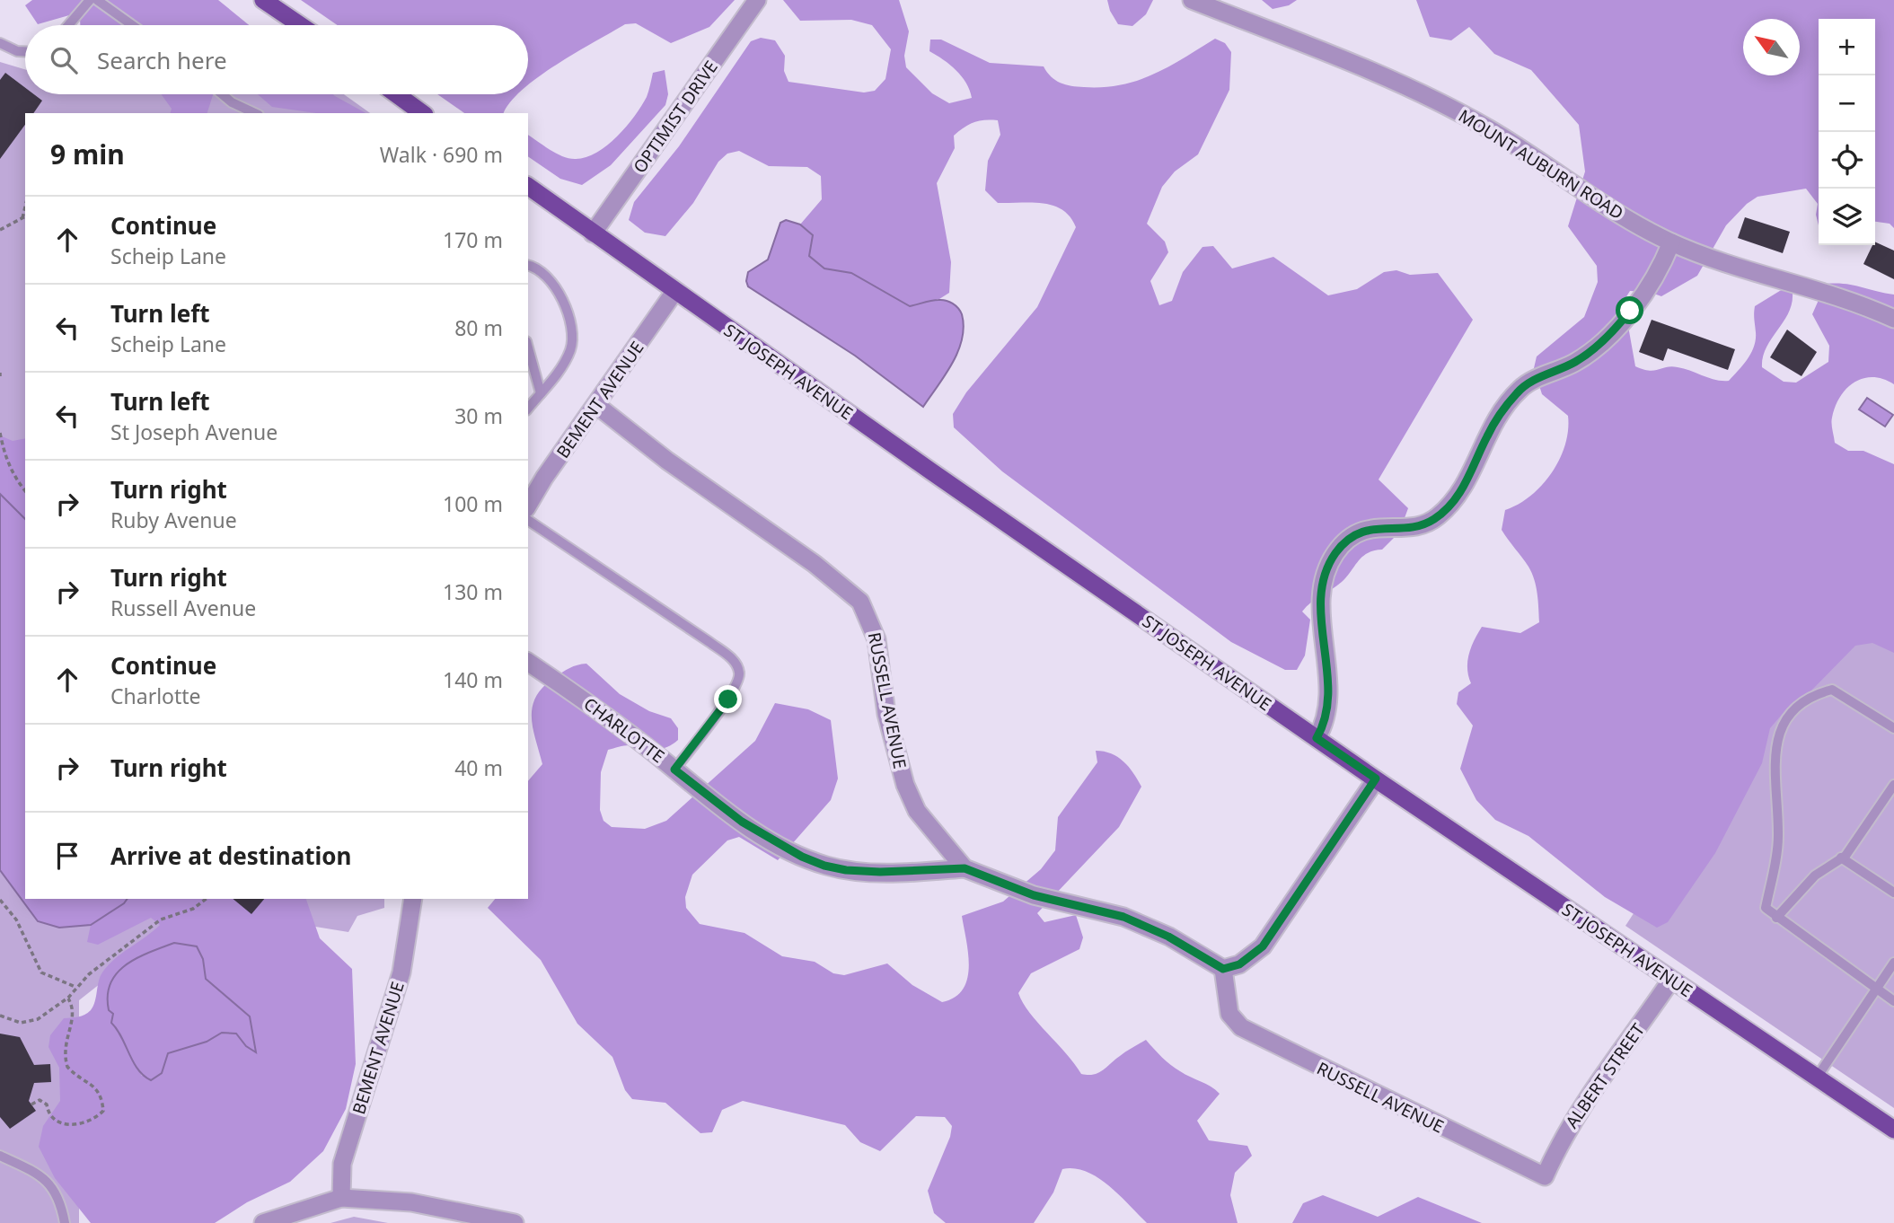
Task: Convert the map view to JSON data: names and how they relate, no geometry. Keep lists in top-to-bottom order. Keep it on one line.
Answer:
{"streets":{"main road":["ST JOSEPH AVENUE"],"street":["OPTIMIST DRIVE","MOUNT AUBURN ROAD","BEMENT AVENUE","RUSSELL AVENUE","CHARLOTTE","ALBERT STREET"]},"crossings":[["OPTIMIST DRIVE","ST JOSEPH AVENUE"],["ST JOSEPH AVENUE","BEMENT AVENUE"],["ST JOSEPH AVENUE","ALBERT STREET"],["BEMENT AVENUE","RUSSELL AVENUE"],["RUSSELL AVENUE","CHARLOTTE"],["RUSSELL AVENUE","ALBERT STREET"]],"north":"top left","page":{"map_buttons":["+","−"],"search":"Search here","heading":["9 min","Walk · 690 m"],"list":[["Continue","Scheip Lane","170 m"],["Turn left","Scheip Lane","80 m"],["Turn left","St Joseph Avenue","30 m"],["Turn right","Ruby Avenue","100 m"],["Turn right","Russell Avenue","130 m"],["Continue","Charlotte","140 m"],["Turn right","40 m"],"Arrive at destination"]}}
